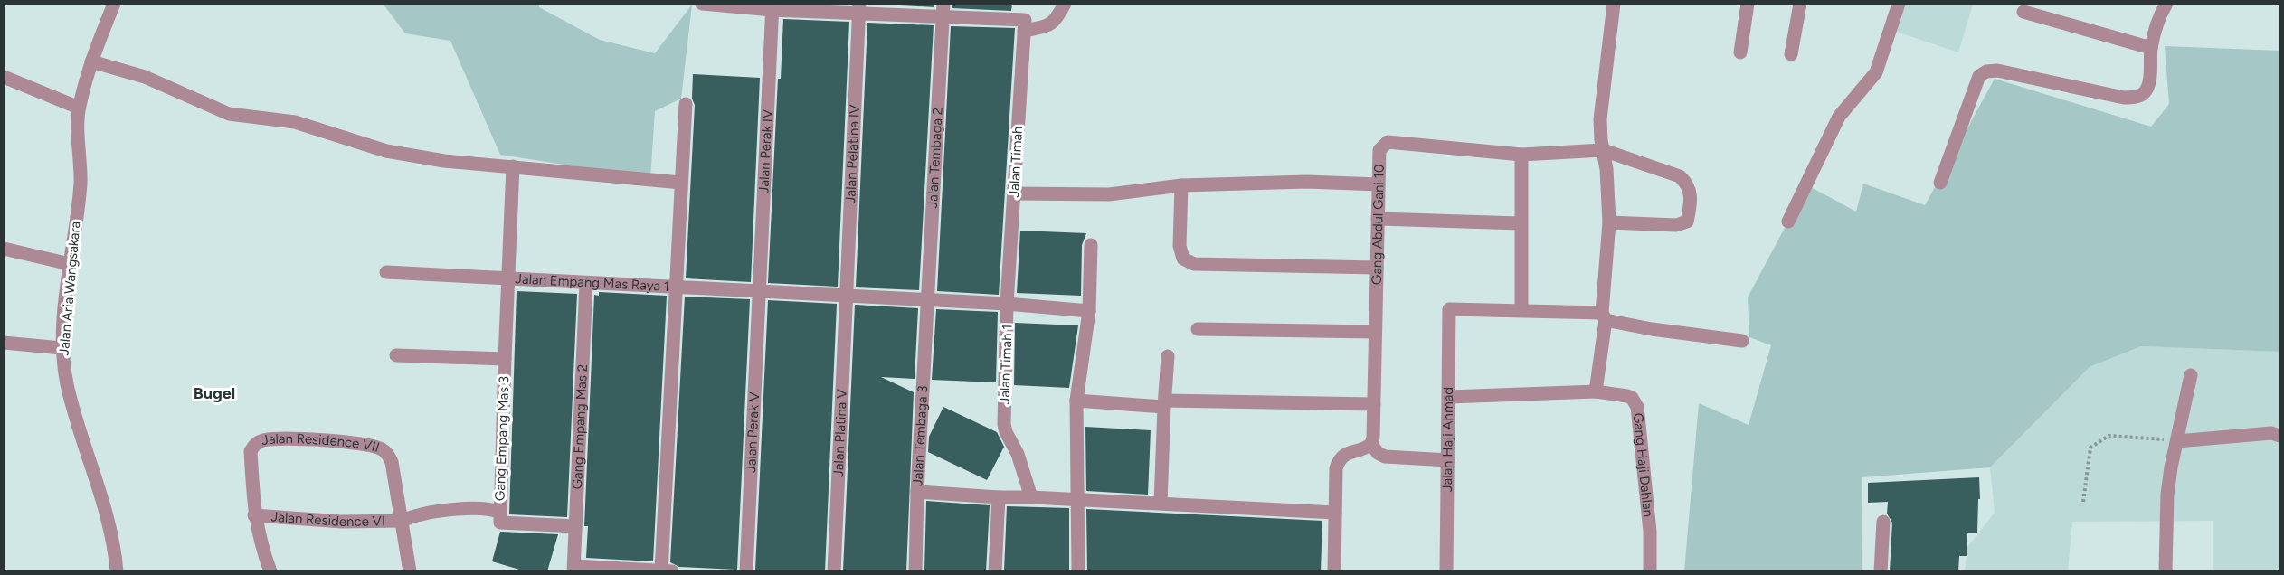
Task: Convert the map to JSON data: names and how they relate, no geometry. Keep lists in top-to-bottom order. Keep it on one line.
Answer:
{"streets":{"street":["Jalan Perak IV","Jalan Pelatina IV","Jalan Tembaga 2","Jalan Timah","Gang Abdul Gani 10","Jalan Empang Mas Raya 1","Jalan Aria Wangsakara","Jalan Timah 1","Gang Empang Mas 2","Jalan Perak V","Jalan Platina V","Jalan Tembaga 3","Gang Empang Mas 3","Jalan Haji Ahmad","Jalan Residence VII","Gang Haji Dahlan","Jalan Residence VI"]},"crossings":[["Jalan Perak IV","Jalan Empang Mas Raya 1"],["Jalan Perak IV","Jalan Perak V"],["Jalan Pelatina IV","Jalan Empang Mas Raya 1"],["Jalan Pelatina IV","Jalan Platina V"],["Jalan Tembaga 2","Jalan Empang Mas Raya 1"],["Jalan Tembaga 2","Jalan Tembaga 3"],["Jalan Timah","Jalan Empang Mas Raya 1"],["Jalan Timah","Jalan Timah 1"],["Jalan Empang Mas Raya 1","Jalan Timah 1"],["Jalan Empang Mas Raya 1","Gang Empang Mas 2"],["Jalan Empang Mas Raya 1","Jalan Perak V"],["Jalan Empang Mas Raya 1","Jalan Platina V"],["Jalan Empang Mas Raya 1","Jalan Tembaga 3"],["Jalan Empang Mas Raya 1","Gang Empang Mas 3"],["Gang Empang Mas 2","Gang Empang Mas 3"],["Gang Empang Mas 3","Jalan Residence VI"],["Jalan Haji Ahmad","Gang Haji Dahlan"],["Jalan Residence VII","Jalan Residence VI"]],"districts":["Bugel"]}
